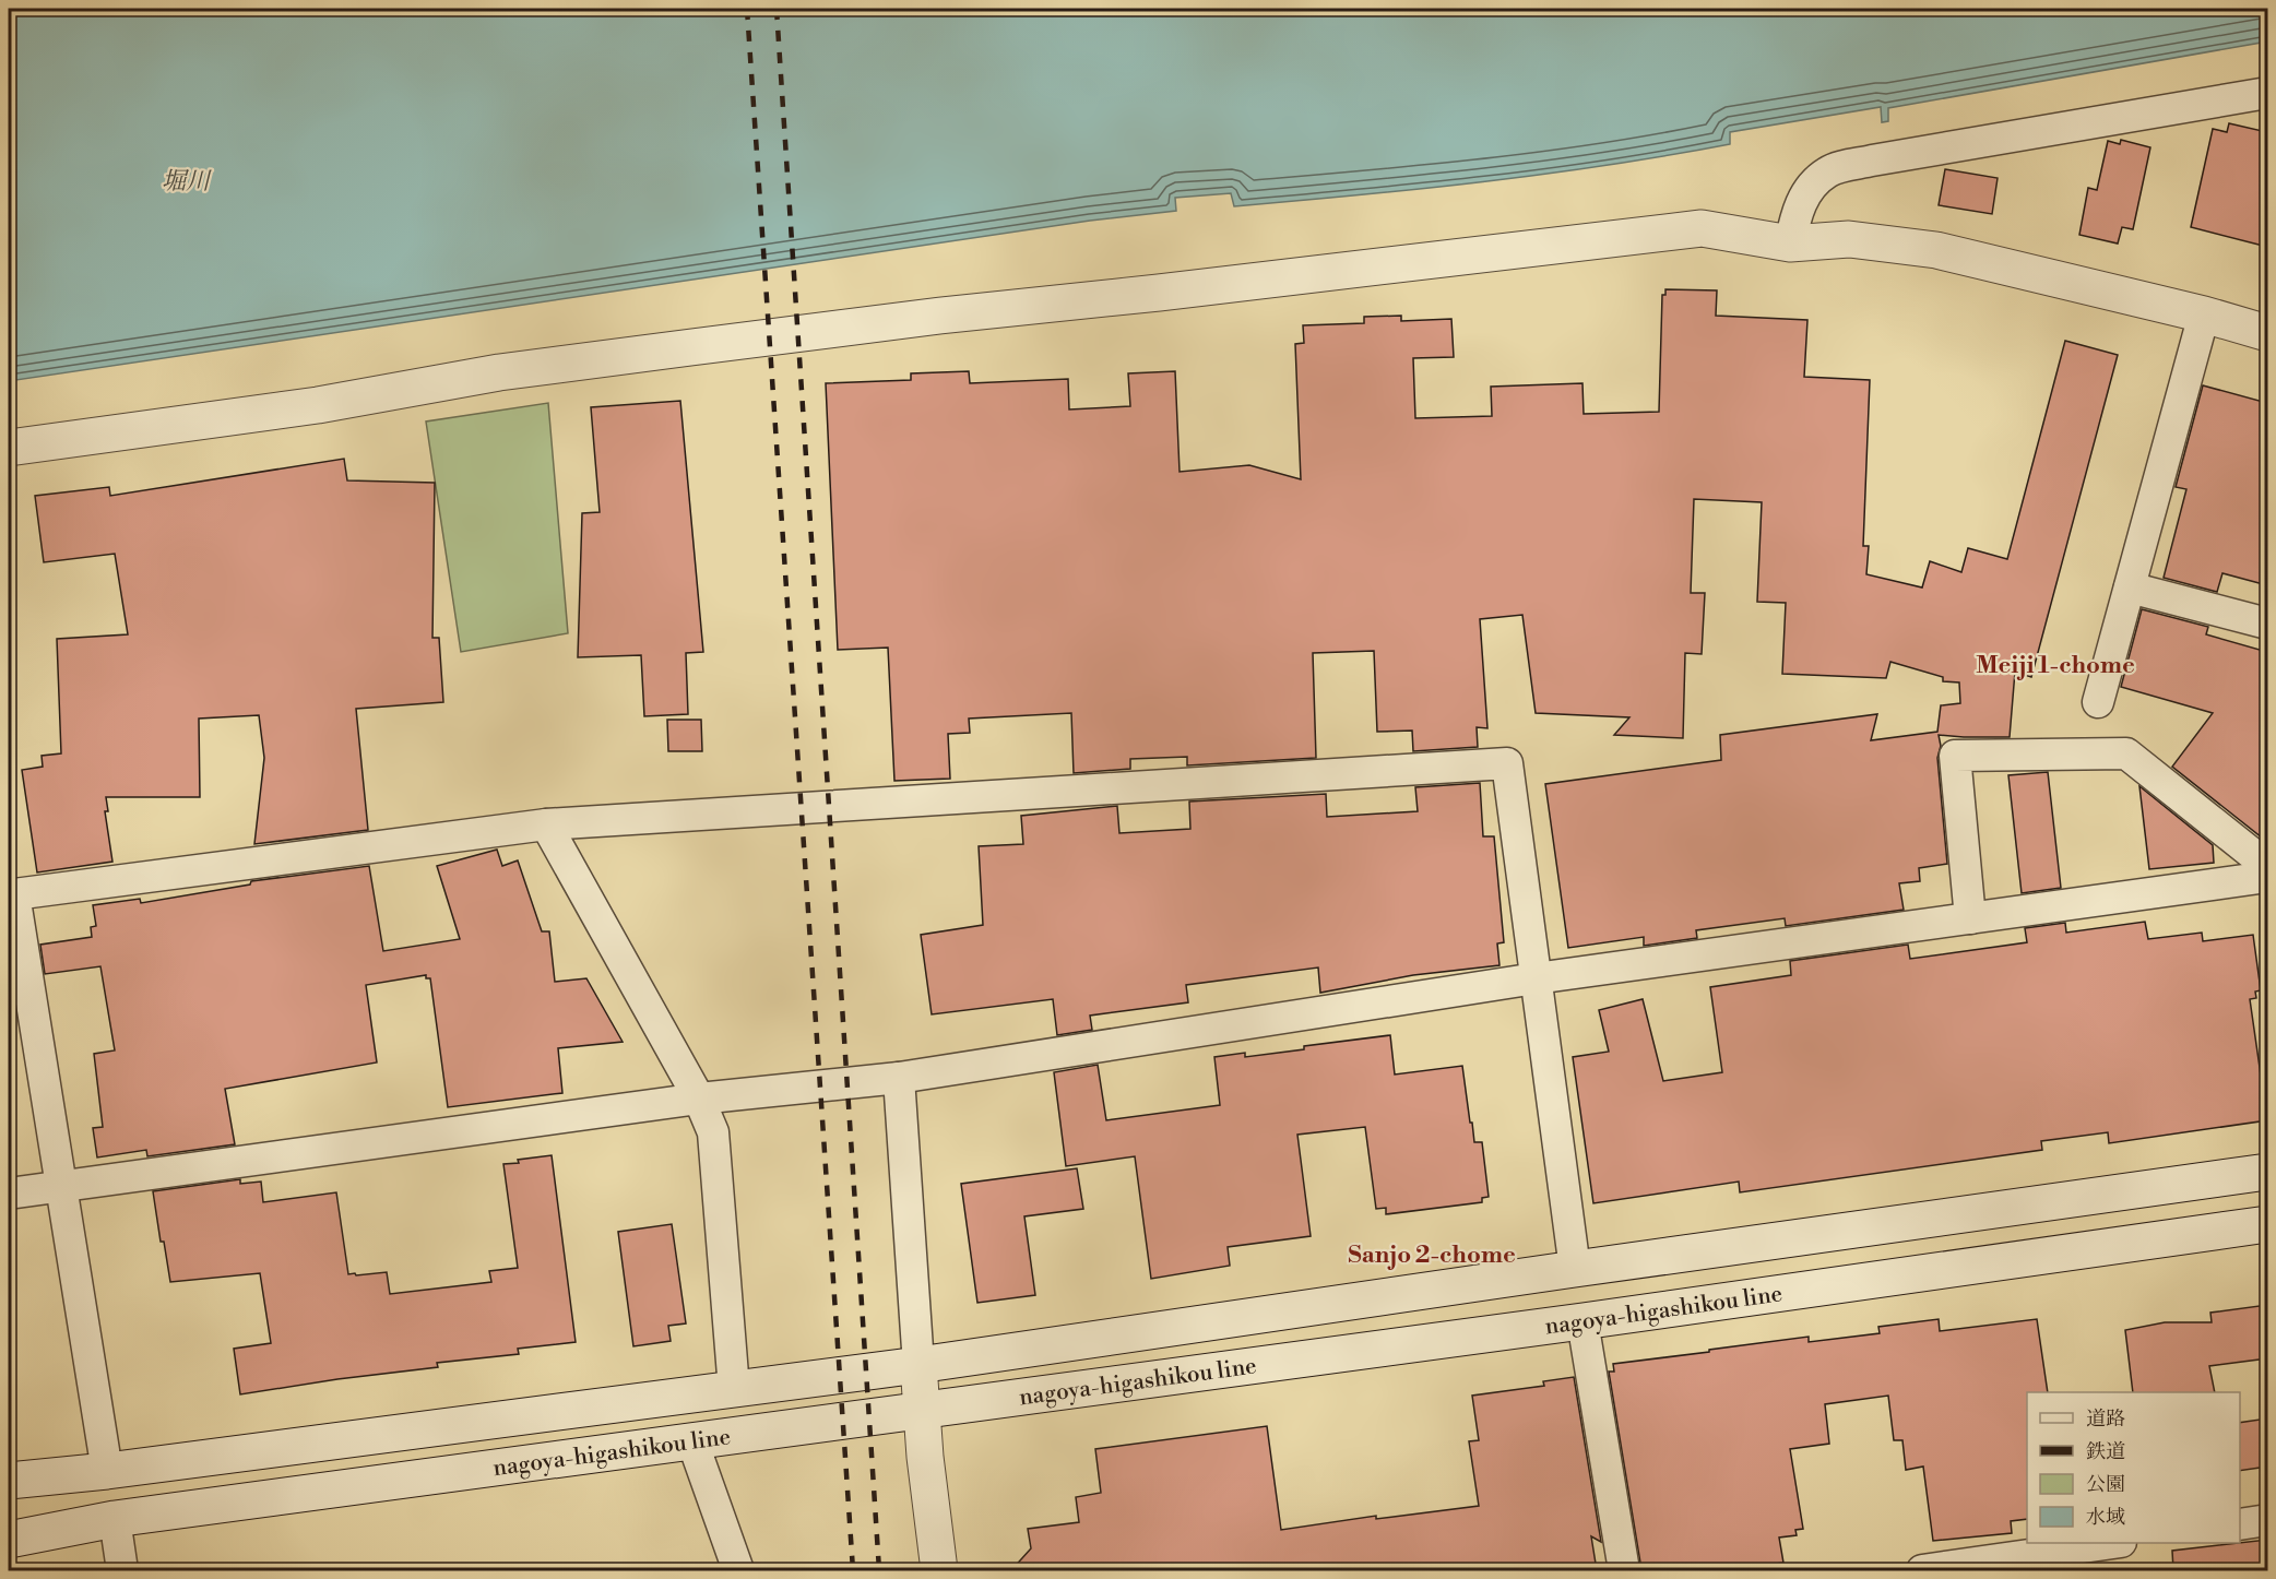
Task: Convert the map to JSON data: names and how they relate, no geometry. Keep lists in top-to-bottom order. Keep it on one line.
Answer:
{"streets":{"main road":["nagoya-higashikou line"]},"districts":["Meiji 1-chome","Sanjo 2-chome"],"water":["堀川"],"legend":["道路","鉄道","公園","水域"]}
